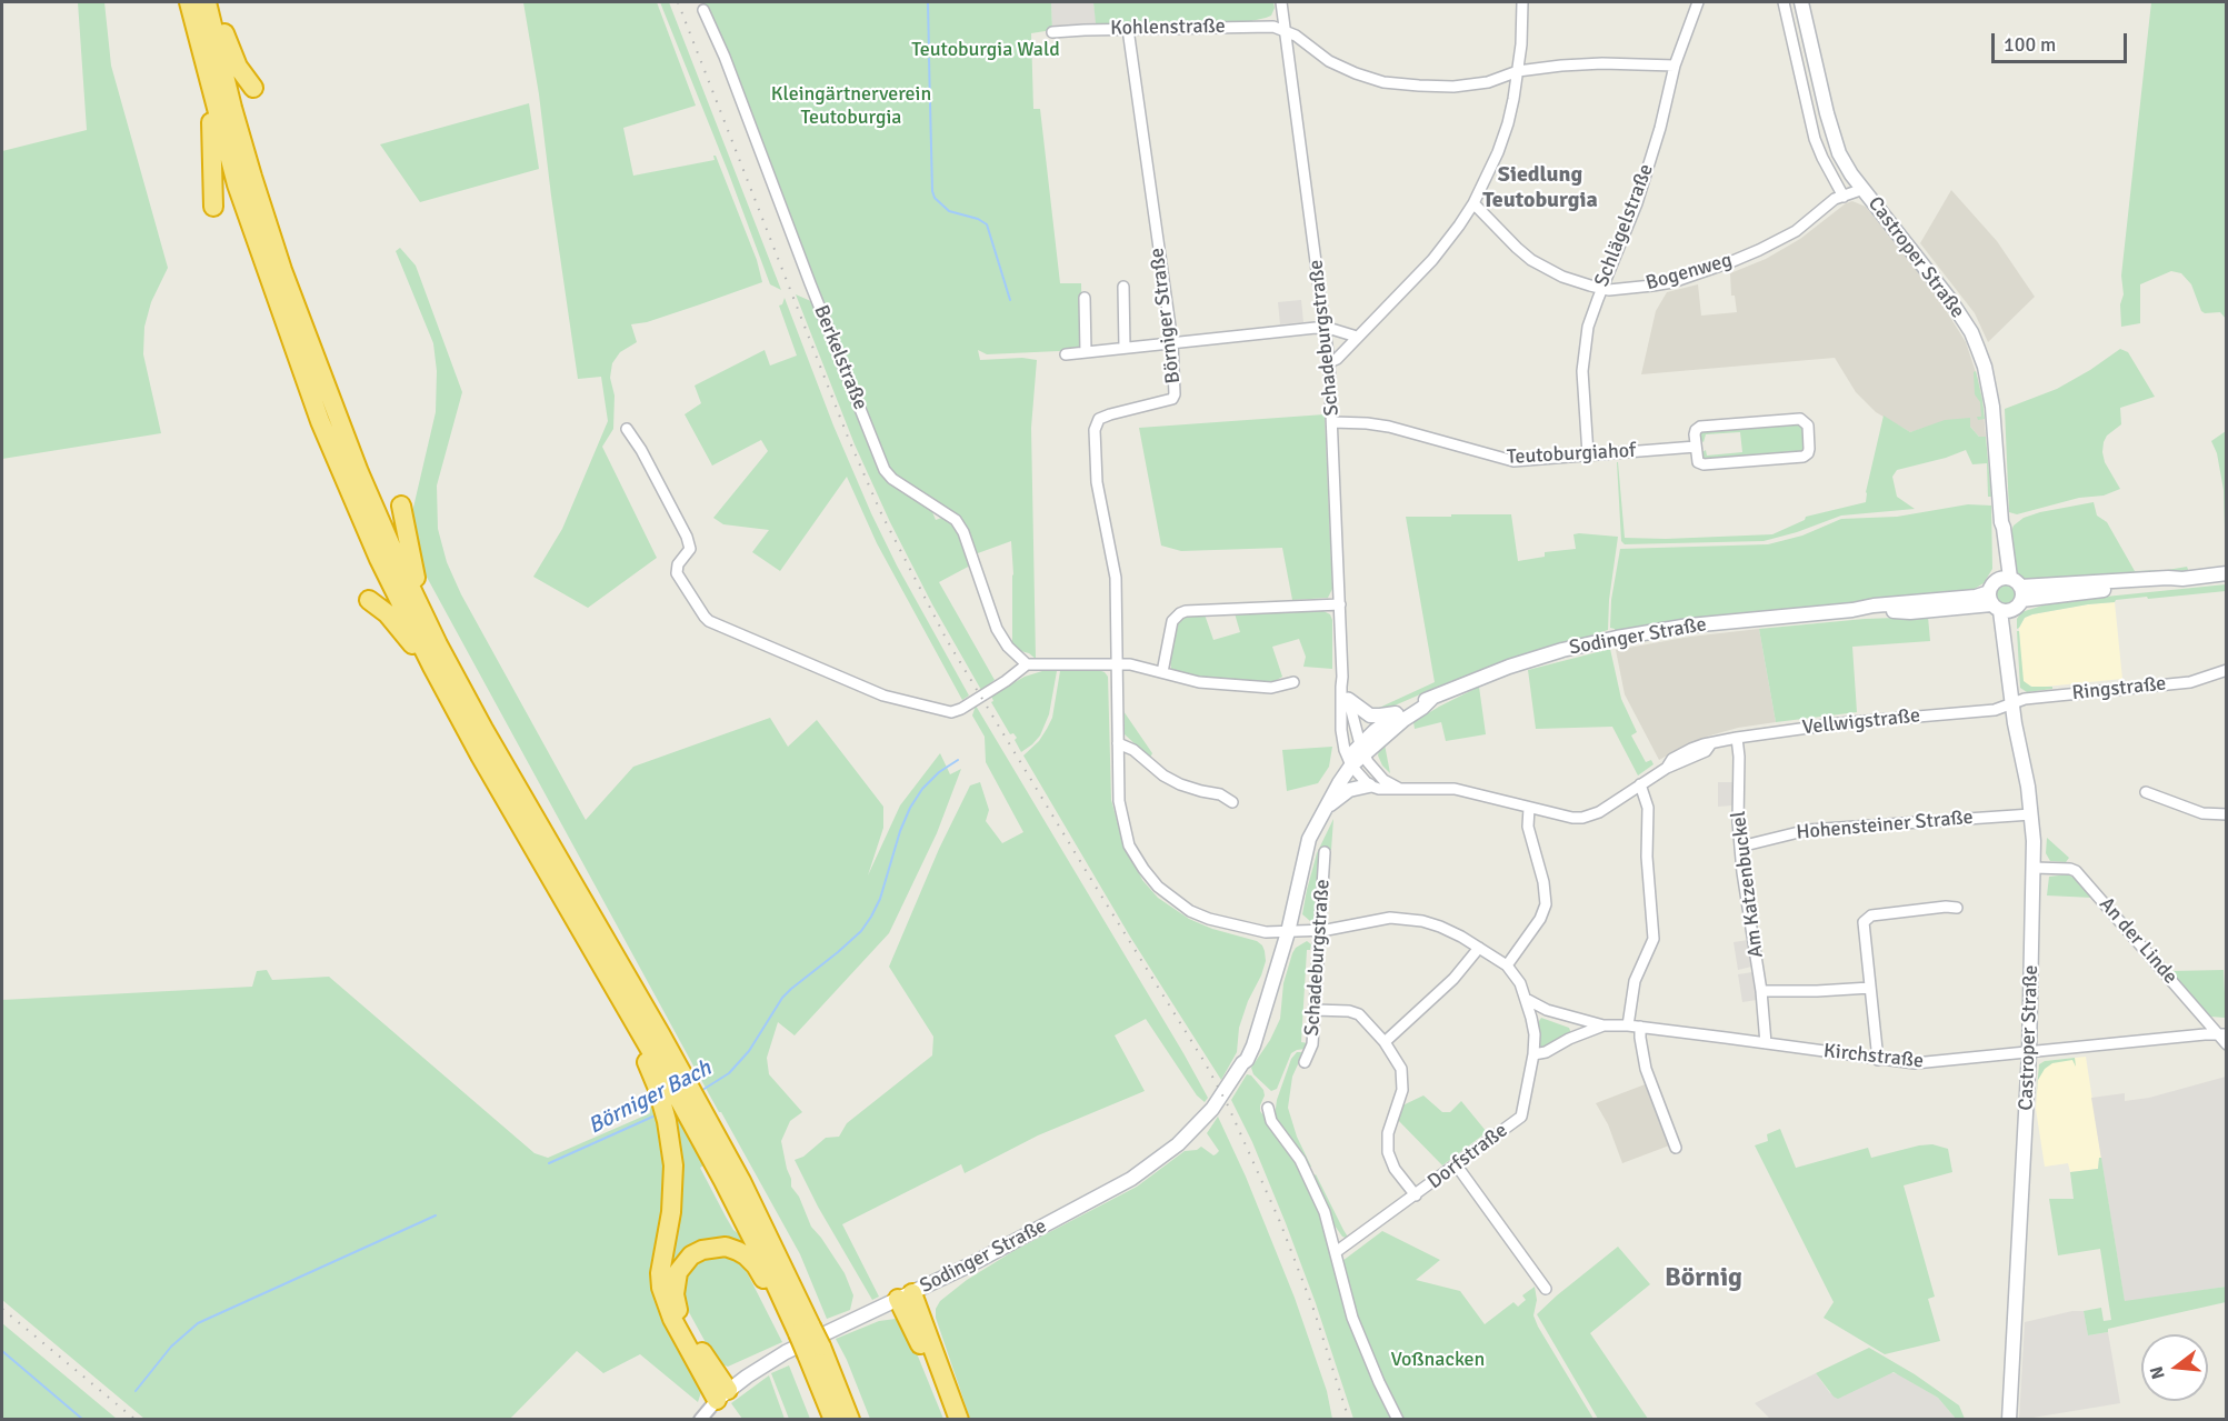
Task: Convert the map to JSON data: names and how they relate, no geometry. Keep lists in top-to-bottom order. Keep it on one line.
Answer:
{"streets":{"main road":["Castroper Straße","Sodinger Straße"],"street":["Kohlenstraße","Schlägelstraße","Bogenweg","Börniger Straße","Schadeburgstraße","Berkelstraße","Teutoburgiahof","Ringstraße","Vellwigstraße","Hohensteiner Straße","Am Katzenbuckel","An der Linde","Kirchstraße","Dorfstraße"]},"crossings":[["Kohlenstraße","Börniger Straße"],["Kohlenstraße","Schadeburgstraße"],["Schlägelstraße","Bogenweg"],["Schlägelstraße","Teutoburgiahof"],["Castroper Straße","Bogenweg"],["Castroper Straße","Sodinger Straße"],["Castroper Straße","Ringstraße"],["Castroper Straße","Vellwigstraße"],["Castroper Straße","Hohensteiner Straße"],["Castroper Straße","An der Linde"],["Castroper Straße","Kirchstraße"],["Schadeburgstraße","Teutoburgiahof"],["Schadeburgstraße","Sodinger Straße"],["Schadeburgstraße","Dorfstraße"],["Sodinger Straße","Dorfstraße"],["Ringstraße","Vellwigstraße"],["Vellwigstraße","Am Katzenbuckel"],["Hohensteiner Straße","Am Katzenbuckel"],["Am Katzenbuckel","Kirchstraße"],["An der Linde","Kirchstraße"],["Kirchstraße","Dorfstraße"]],"districts":["Siedlung Teutoburgia","Börnig"],"water":["Börniger Bach"],"parks":["Teutoburgia Wald","Kleingärtnerverein Teutoburgia","Voßnacken"],"scale_bar":"100 m","north":"left"}
